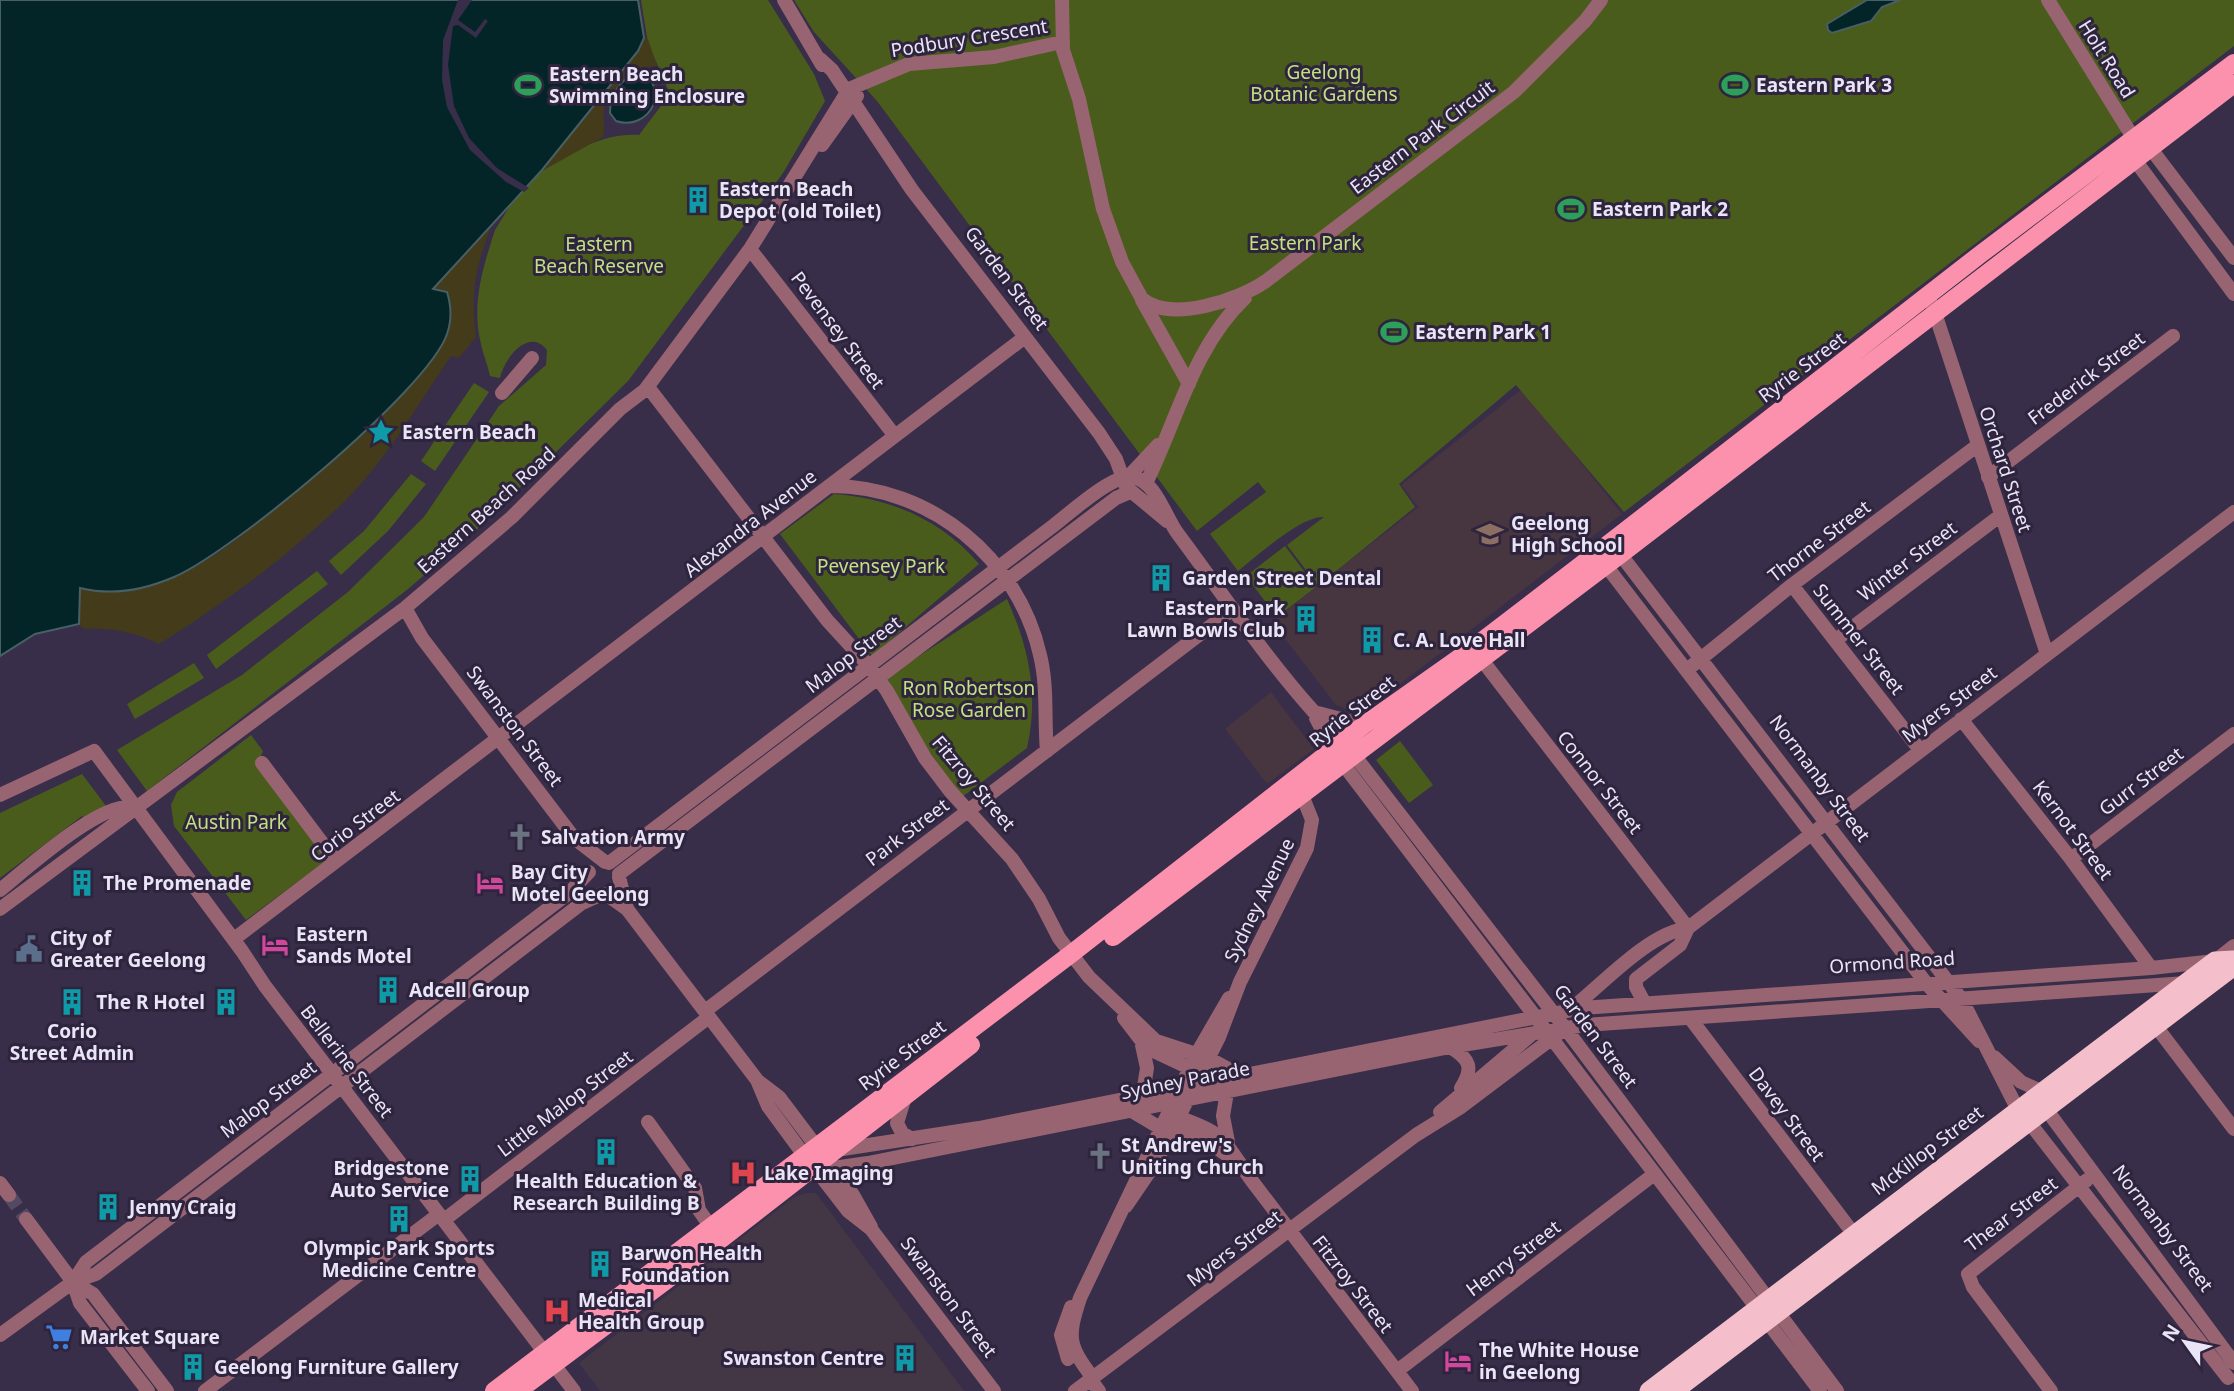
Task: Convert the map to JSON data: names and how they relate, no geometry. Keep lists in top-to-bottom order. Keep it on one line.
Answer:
{"streets":{"highway":["McKillop Street"],"main road":["Ryrie Street"],"street":["Podbury Crescent","Holt Road","Eastern Park Circuit","Garden Street","Pevensey Street","Frederick Street","Orchard Street","Eastern Beach Road","Alexandra Avenue","Thorne Street","Winter Street","Summer Street","Malop Street","Myers Street","Swanston Street","Normanby Street","Gurr Street","Connor Street","Fitzroy Street","Corio Street","Kernot Street","Park Street","Sydney Avenue","Ormond Road","Bellerine Street","Sydney Parade","Little Malop Street","Davey Street","Thear Street","Henry Street"]},"crossings":[["Podbury Crescent","Garden Street"],["Podbury Crescent","Eastern Beach Road"],["Holt Road","Ryrie Street"],["Eastern Park Circuit","Garden Street"],["Eastern Park Circuit","Malop Street"],["Garden Street","Ryrie Street"],["Garden Street","Eastern Beach Road"],["Garden Street","Alexandra Avenue"],["Garden Street","Malop Street"],["Garden Street","Myers Street"],["Garden Street","Park Street"],["Garden Street","Ormond Road"],["Garden Street","Sydney Parade"],["Garden Street","McKillop Street"],["Garden Street","Henry Street"],["Pevensey Street","Eastern Beach Road"],["Pevensey Street","Alexandra Avenue"],["Ryrie Street","Orchard Street"],["Ryrie Street","Swanston Street"],["Ryrie Street","Normanby Street"],["Ryrie Street","Connor Street"],["Ryrie Street","Fitzroy Street"],["Ryrie Street","Sydney Avenue"],["Ryrie Street","Bellerine Street"],["Ryrie Street","Sydney Parade"],["Frederick Street","Orchard Street"],["Orchard Street","Thorne Street"],["Orchard Street","Winter Street"],["Orchard Street","Myers Street"],["Eastern Beach Road","Swanston Street"],["Eastern Beach Road","Fitzroy Street"],["Eastern Beach Road","Bellerine Street"],["Alexandra Avenue","Swanston Street"],["Alexandra Avenue","Fitzroy Street"],["Alexandra Avenue","Corio Street"],["Thorne Street","Summer Street"],["Thorne Street","Normanby Street"],["Winter Street","Summer Street"],["Summer Street","Myers Street"],["Malop Street","Swanston Street"],["Malop Street","Fitzroy Street"],["Malop Street","Bellerine Street"],["Myers Street","Normanby Street"],["Myers Street","Connor Street"],["Myers Street","Fitzroy Street"],["Myers Street","Kernot Street"],["Myers Street","Sydney Avenue"],["Myers Street","Ormond Road"],["Myers Street","Sydney Parade"],["Swanston Street","Corio Street"],["Swanston Street","Park Street"],["Swanston Street","Sydney Parade"],["Swanston Street","Little Malop Street"],["Normanby Street","Ormond Road"],["Normanby Street","McKillop Street"],["Normanby Street","Thear Street"],["Gurr Street","Kernot Street"],["Fitzroy Street","Park Street"],["Fitzroy Street","Sydney Avenue"],["Fitzroy Street","Sydney Parade"],["Fitzroy Street","Henry Street"],["Corio Street","Bellerine Street"],["Kernot Street","Ormond Road"],["Park Street","Little Malop Street"],["Sydney Avenue","Sydney Parade"],["Ormond Road","Sydney Parade"],["Ormond Road","McKillop Street"],["Bellerine Street","Little Malop Street"],["Davey Street","McKillop Street"]],"parks":["Geelong Botanic Gardens","Eastern Park","Eastern Beach Reserve","Pevensey Park","Ron Robertson Rose Garden","Austin Park"],"places":{"sports":["Eastern Beach Swimming Enclosure","Eastern Park 3","Eastern Park 2","Eastern Park 1"],"building":["Eastern Beach Depot (old Toilet)","Garden Street Dental","Eastern Park Lawn Bowls Club","C. A. Love Hall","The Promenade","Adcell Group","Corio Street Admin","The R Hotel","Health Education & Research Building B","Bridgestone Auto Service","Jenny Craig","Olympic Park Sports Medicine Centre","Barwon Health Foundation","Swanston Centre","Geelong Furniture Gallery"],"place":["Eastern Beach"],"school or university":["Geelong High School"],"church":["Salvation Army","St Andrew's Uniting Church"],"hotel":["Bay City Motel Geelong","Eastern Sands Motel","The White House in Geelong"],"public building":["City of Greater Geelong"],"hospital":["Lake Imaging","Medical Health Group"],"supermarket":["Market Square"]},"north":"top left"}
